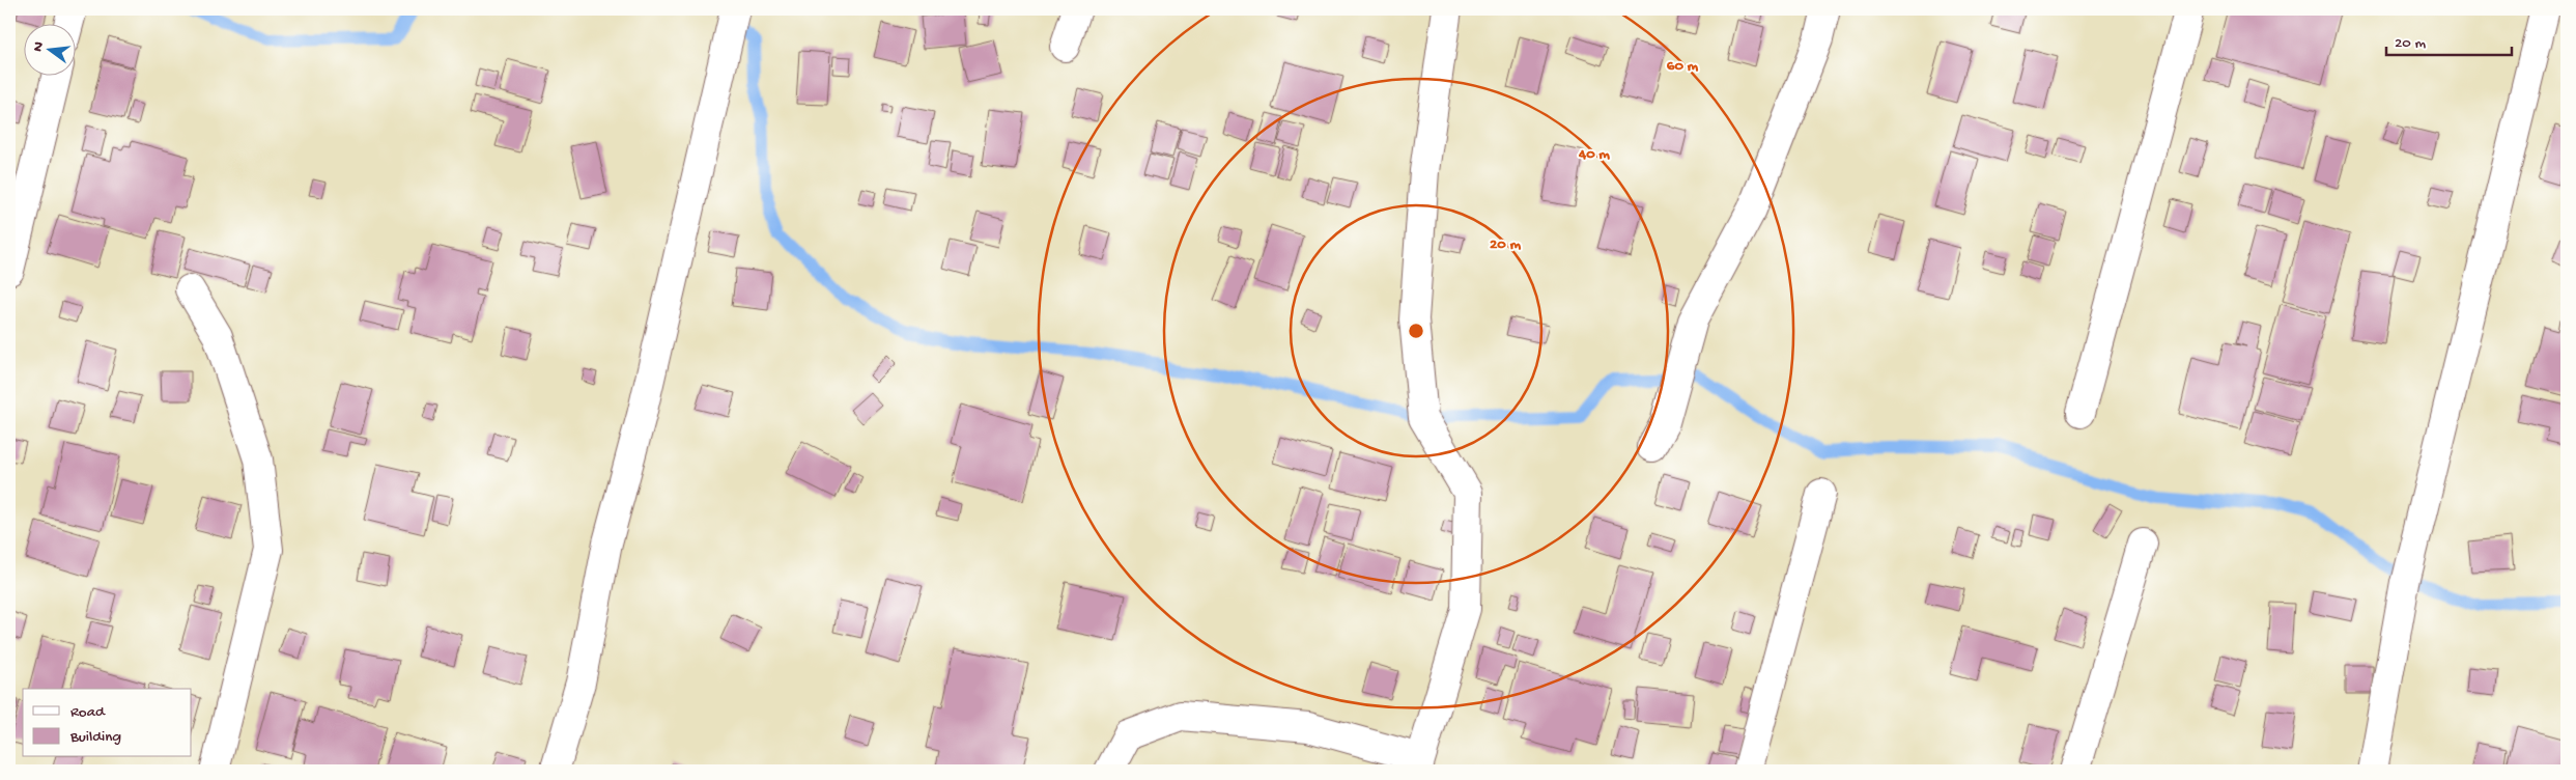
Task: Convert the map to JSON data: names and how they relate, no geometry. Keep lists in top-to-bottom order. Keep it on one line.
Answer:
{"legend":["Road","Building"],"scale_bar":"20 m","north":"left","rings":["60 m","40 m","20 m"]}
